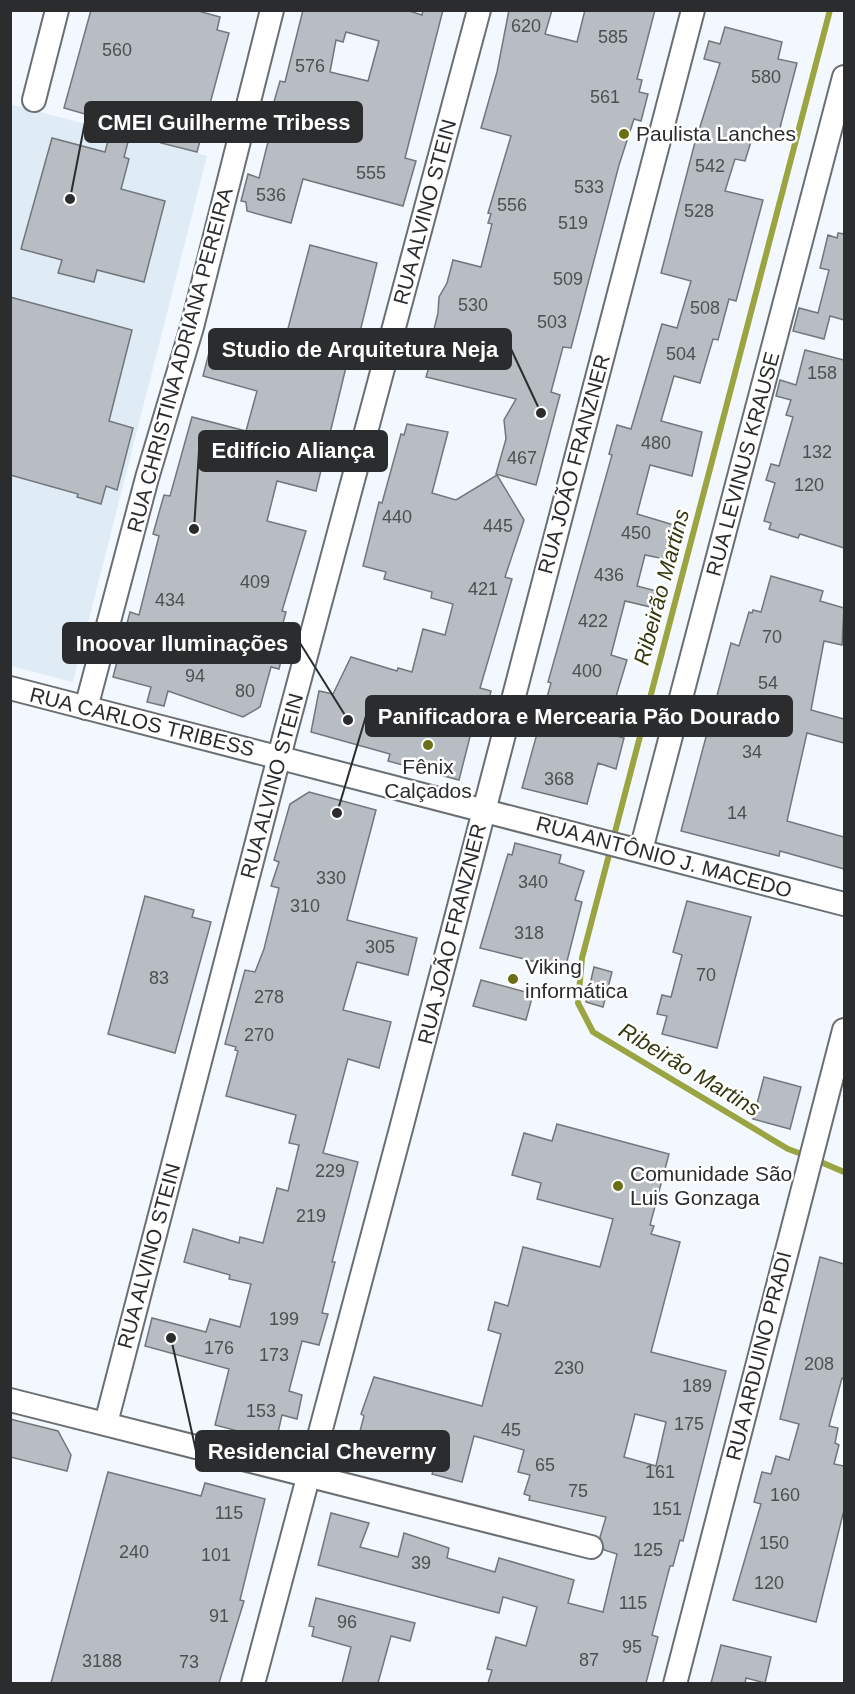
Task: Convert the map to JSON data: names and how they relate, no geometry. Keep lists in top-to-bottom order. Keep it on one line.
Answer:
{"streets":{"street":["RUA ALVINO STEIN","RUA CHRISTINA ADRIANA PEREIRA","RUA JOÃO FRANZNER","RUA LEVINUS KRAUSE","RUA CARLOS TRIBESS","RUA ANTÔNIO J. MACEDO","RUA ARDUINO PRADI"]},"crossings":[["RUA ALVINO STEIN","RUA CARLOS TRIBESS"],["RUA CHRISTINA ADRIANA PEREIRA","RUA CARLOS TRIBESS"],["RUA JOÃO FRANZNER","RUA CARLOS TRIBESS"],["RUA JOÃO FRANZNER","RUA ANTÔNIO J. MACEDO"],["RUA LEVINUS KRAUSE","RUA ANTÔNIO J. MACEDO"],["RUA CARLOS TRIBESS","RUA ANTÔNIO J. MACEDO"]],"water":["Ribeirão Martins"],"places":["Paulista Lanches","CMEI Guilherme Tribess","Studio de Arquitetura Neja","Edifício Aliança","Inoovar Iluminações","Fênix Calçados","Panificadora e Mercearia Pão Dourado","Viking informática","Comunidade São Luis Gonzaga","Residencial Cheverny"],"house_numbers":["620","585","560","576","580","561","542","555","533","536","556","528","519","509","530","508","503","504","158","480","132","467","120","440","445","450","436","409","421","434","422","70","400","94","54","80","34","368","14","330","340","310","318","305","70","83","278","270","229","219","199","176","173","208","230","189","153","175","45","65","161","75","160","151","115","150","125","240","101","39","120","115","91","96","95","87","3188","73"]}
